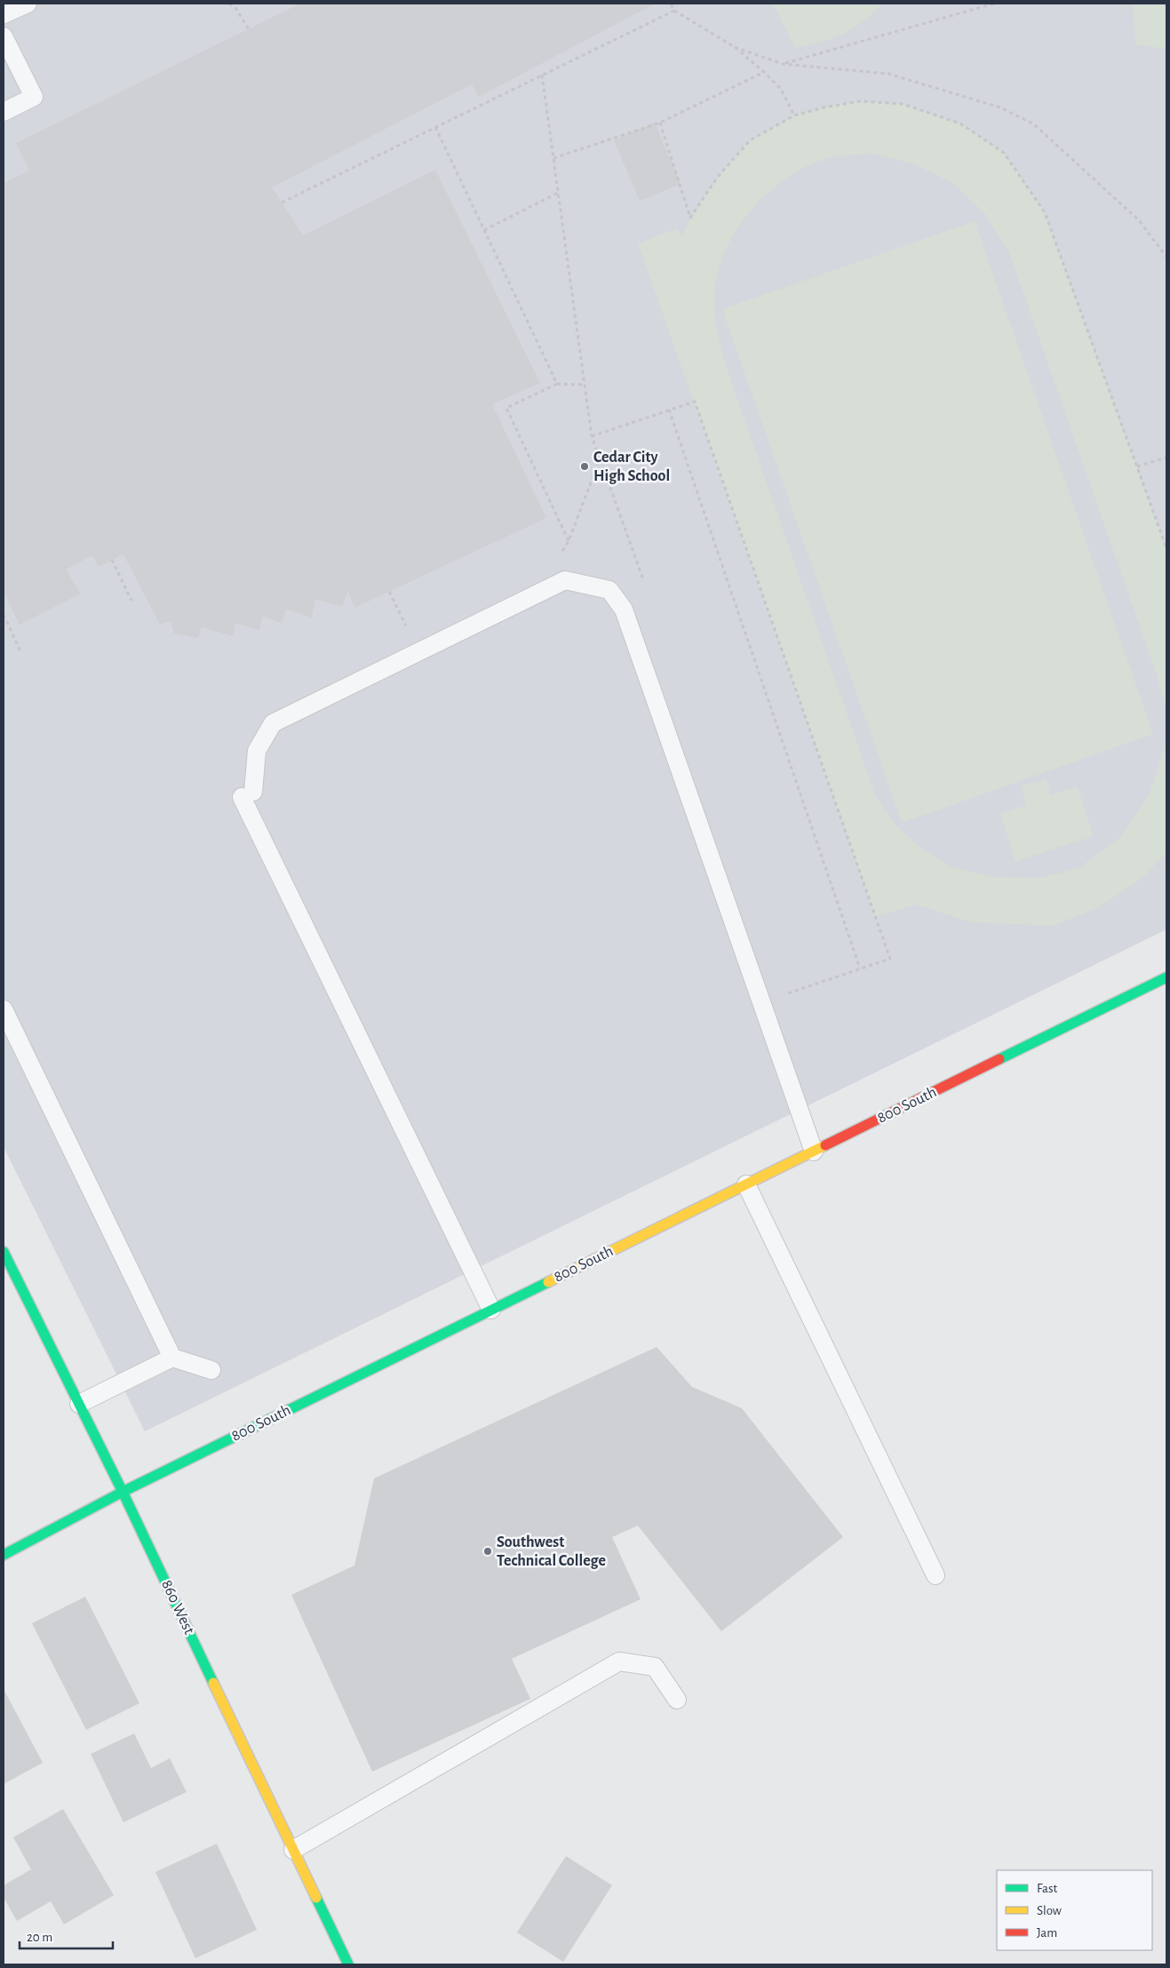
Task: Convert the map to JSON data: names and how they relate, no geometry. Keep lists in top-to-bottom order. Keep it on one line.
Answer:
{"streets":{"street":["800 South","860 West"]},"crossings":[["800 South","860 West"]],"places":["Cedar City High School","Southwest Technical College"],"legend":["Fast","Slow","Jam"],"scale_bar":"20 m"}
